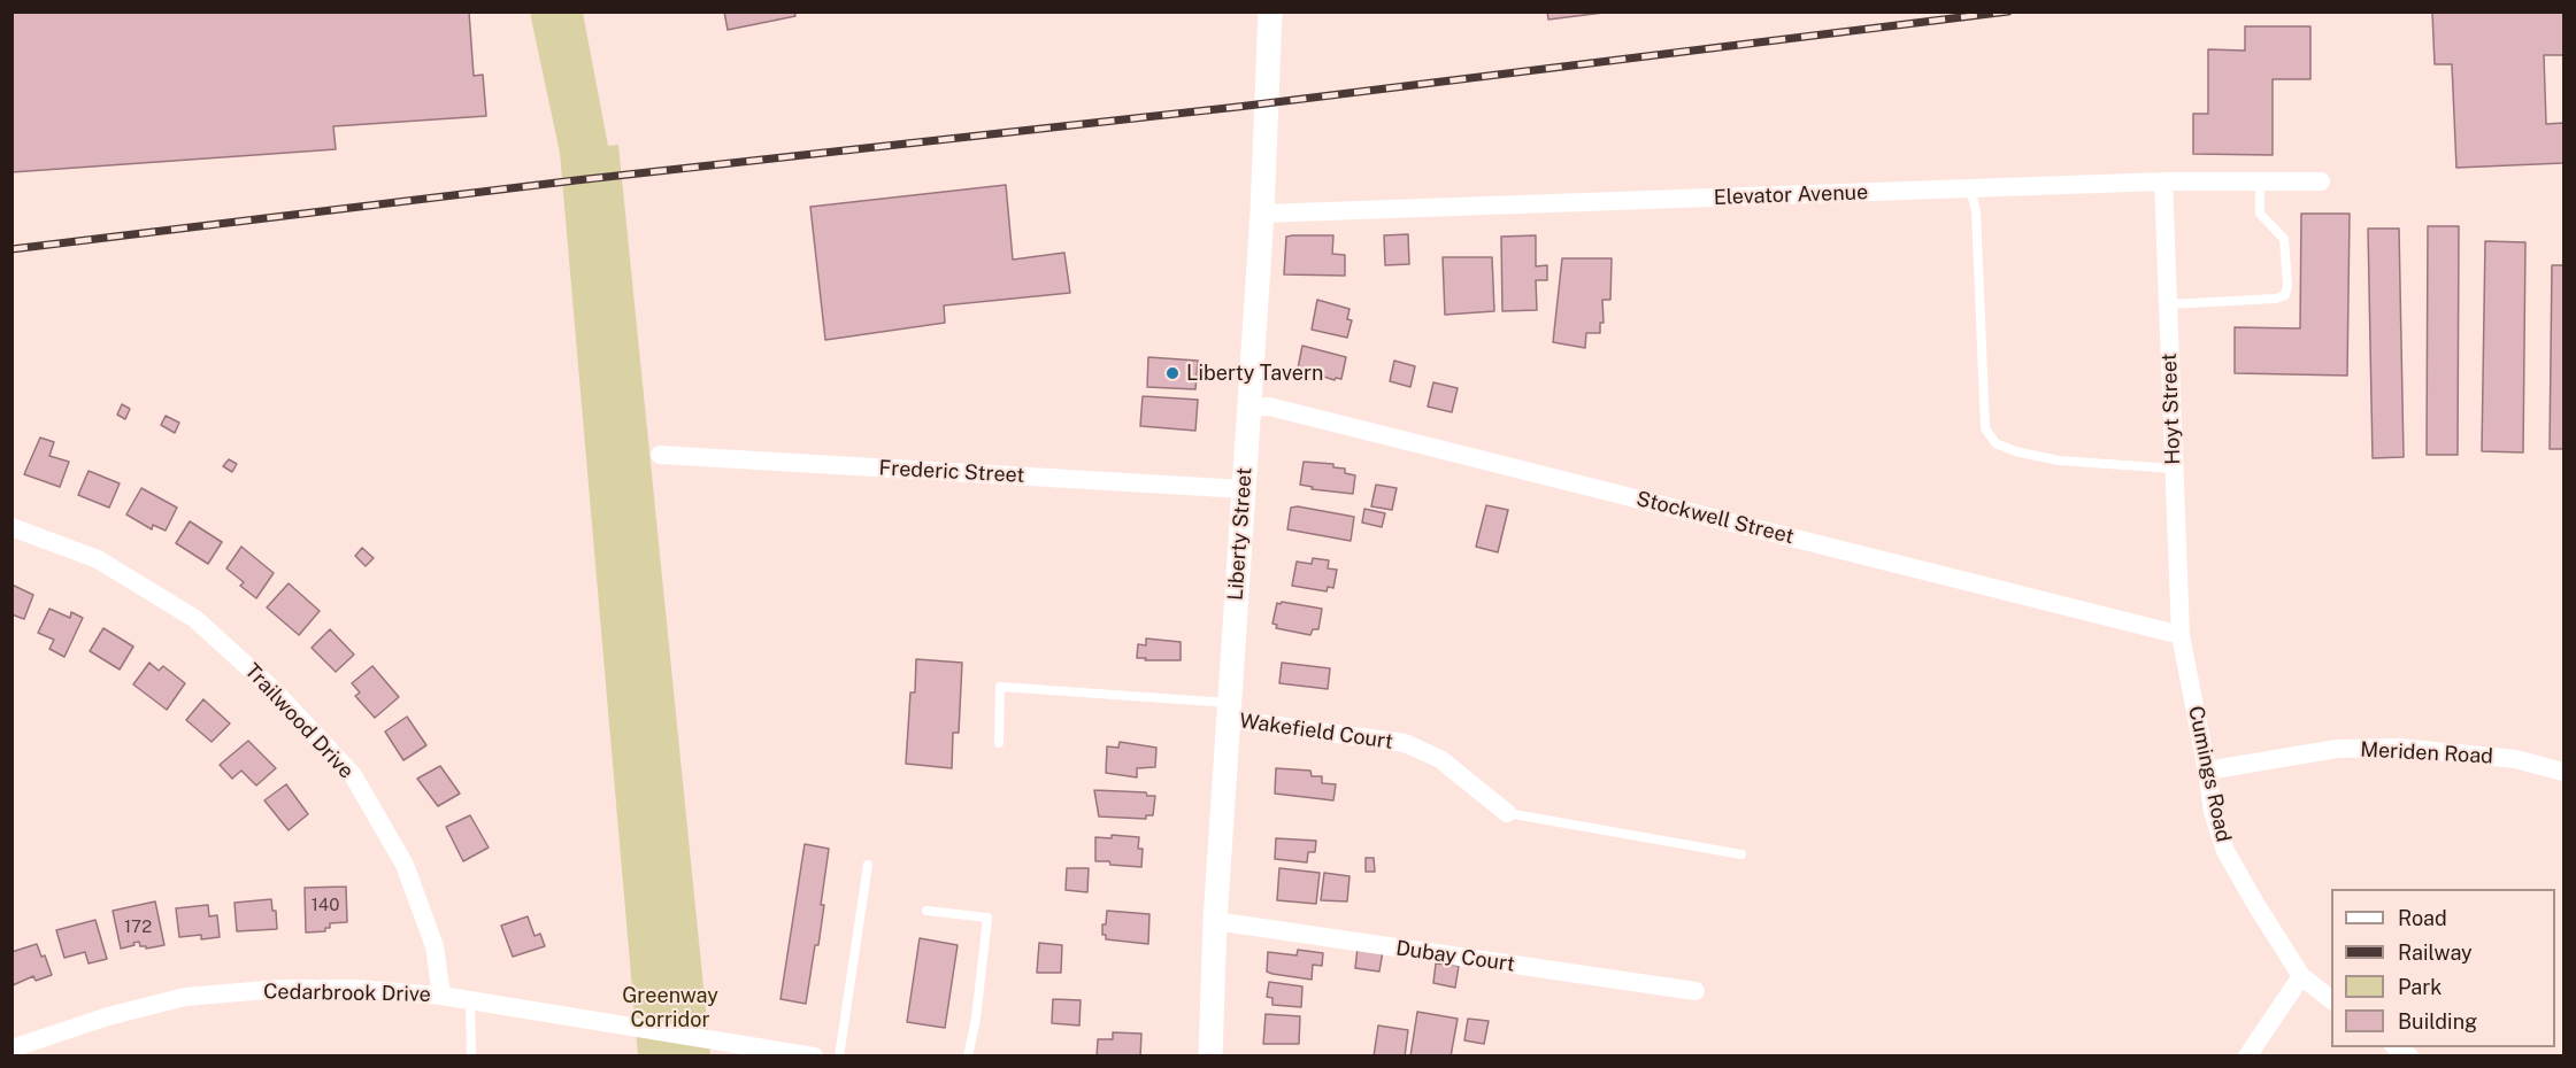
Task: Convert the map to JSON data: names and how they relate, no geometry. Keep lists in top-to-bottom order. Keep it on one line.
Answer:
{"streets":{"street":["Elevator Avenue","Hoyt Street","Frederic Street","Stockwell Street","Liberty Street","Trailwood Drive","Wakefield Court","Meriden Road","Cumings Road","Dubay Court","Cedarbrook Drive"]},"crossings":[["Elevator Avenue","Hoyt Street"],["Elevator Avenue","Liberty Street"],["Hoyt Street","Stockwell Street"],["Hoyt Street","Cumings Road"],["Frederic Street","Liberty Street"],["Stockwell Street","Liberty Street"],["Stockwell Street","Cumings Road"],["Liberty Street","Wakefield Court"],["Liberty Street","Dubay Court"],["Trailwood Drive","Cedarbrook Drive"],["Meriden Road","Cumings Road"]],"parks":["Greenway Corridor"],"places":["Liberty Tavern"],"house_numbers":["140","172"],"legend":["Road","Railway","Park","Building"]}
